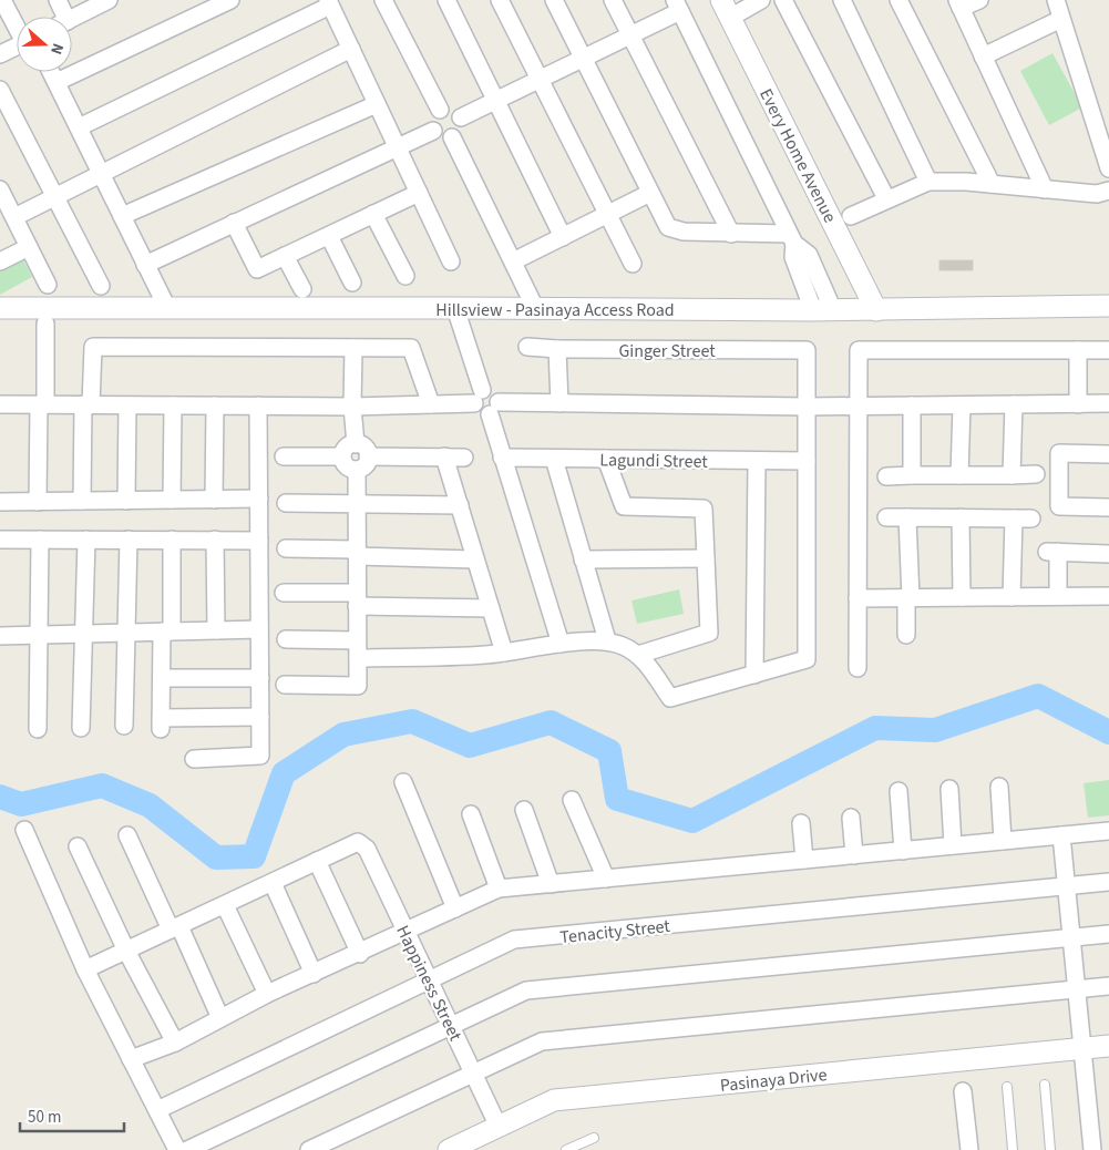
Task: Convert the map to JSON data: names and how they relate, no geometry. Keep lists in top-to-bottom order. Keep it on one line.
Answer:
{"streets":{"street":["Every Home Avenue","Hillsview - Pasinaya Access Road","Ginger Street","Lagundi Street","Tenacity Street","Happiness Street","Pasinaya Drive"]},"crossings":[["Every Home Avenue","Hillsview - Pasinaya Access Road"],["Tenacity Street","Happiness Street"],["Happiness Street","Pasinaya Drive"]],"scale_bar":"50 m","north":"right"}
